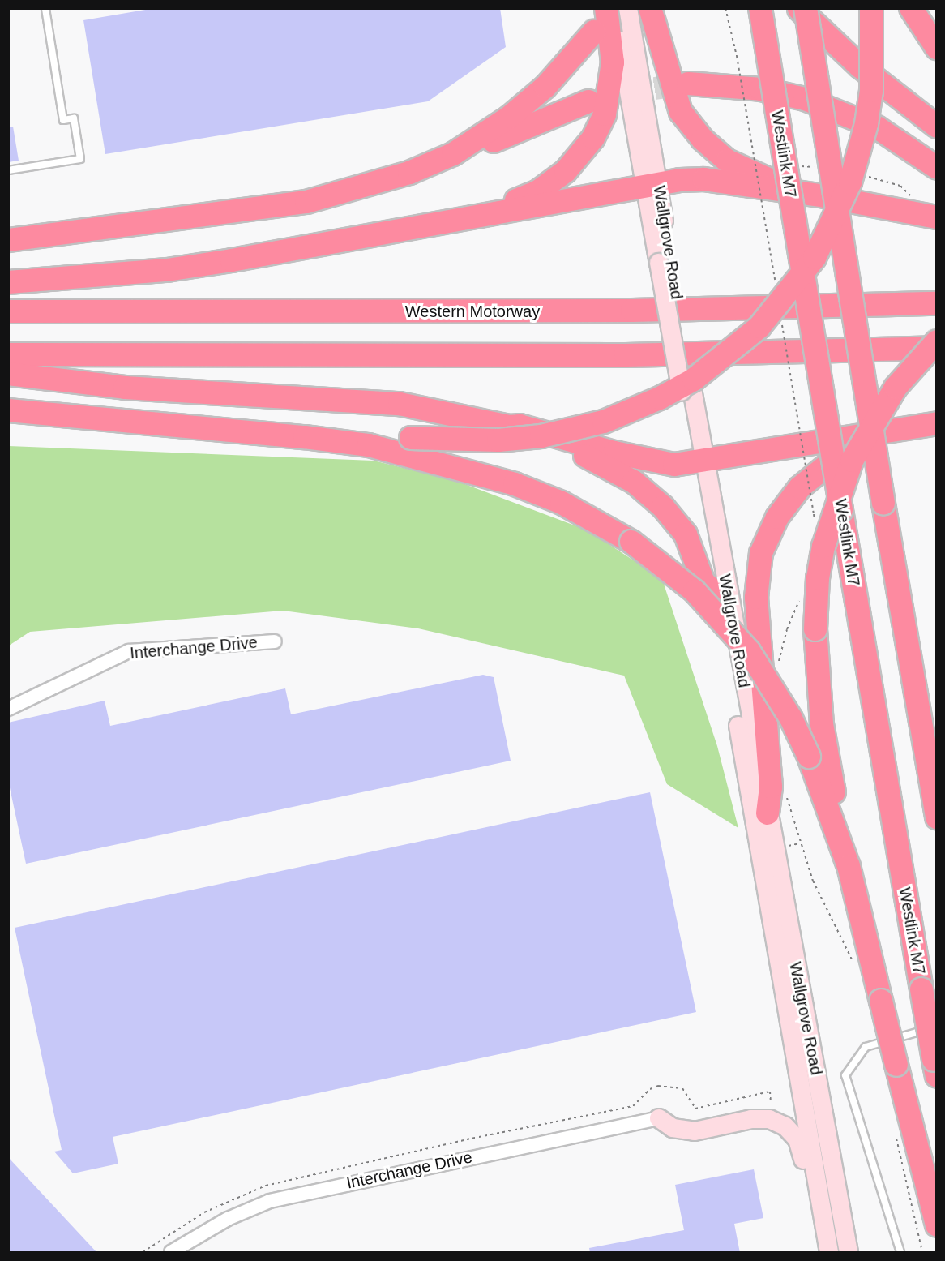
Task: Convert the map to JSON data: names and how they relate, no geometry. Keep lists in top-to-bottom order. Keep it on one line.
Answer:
{"streets":{"highway":["Westlink M7","Western Motorway"],"main road":["Wallgrove Road"],"street":["Interchange Drive"]}}
